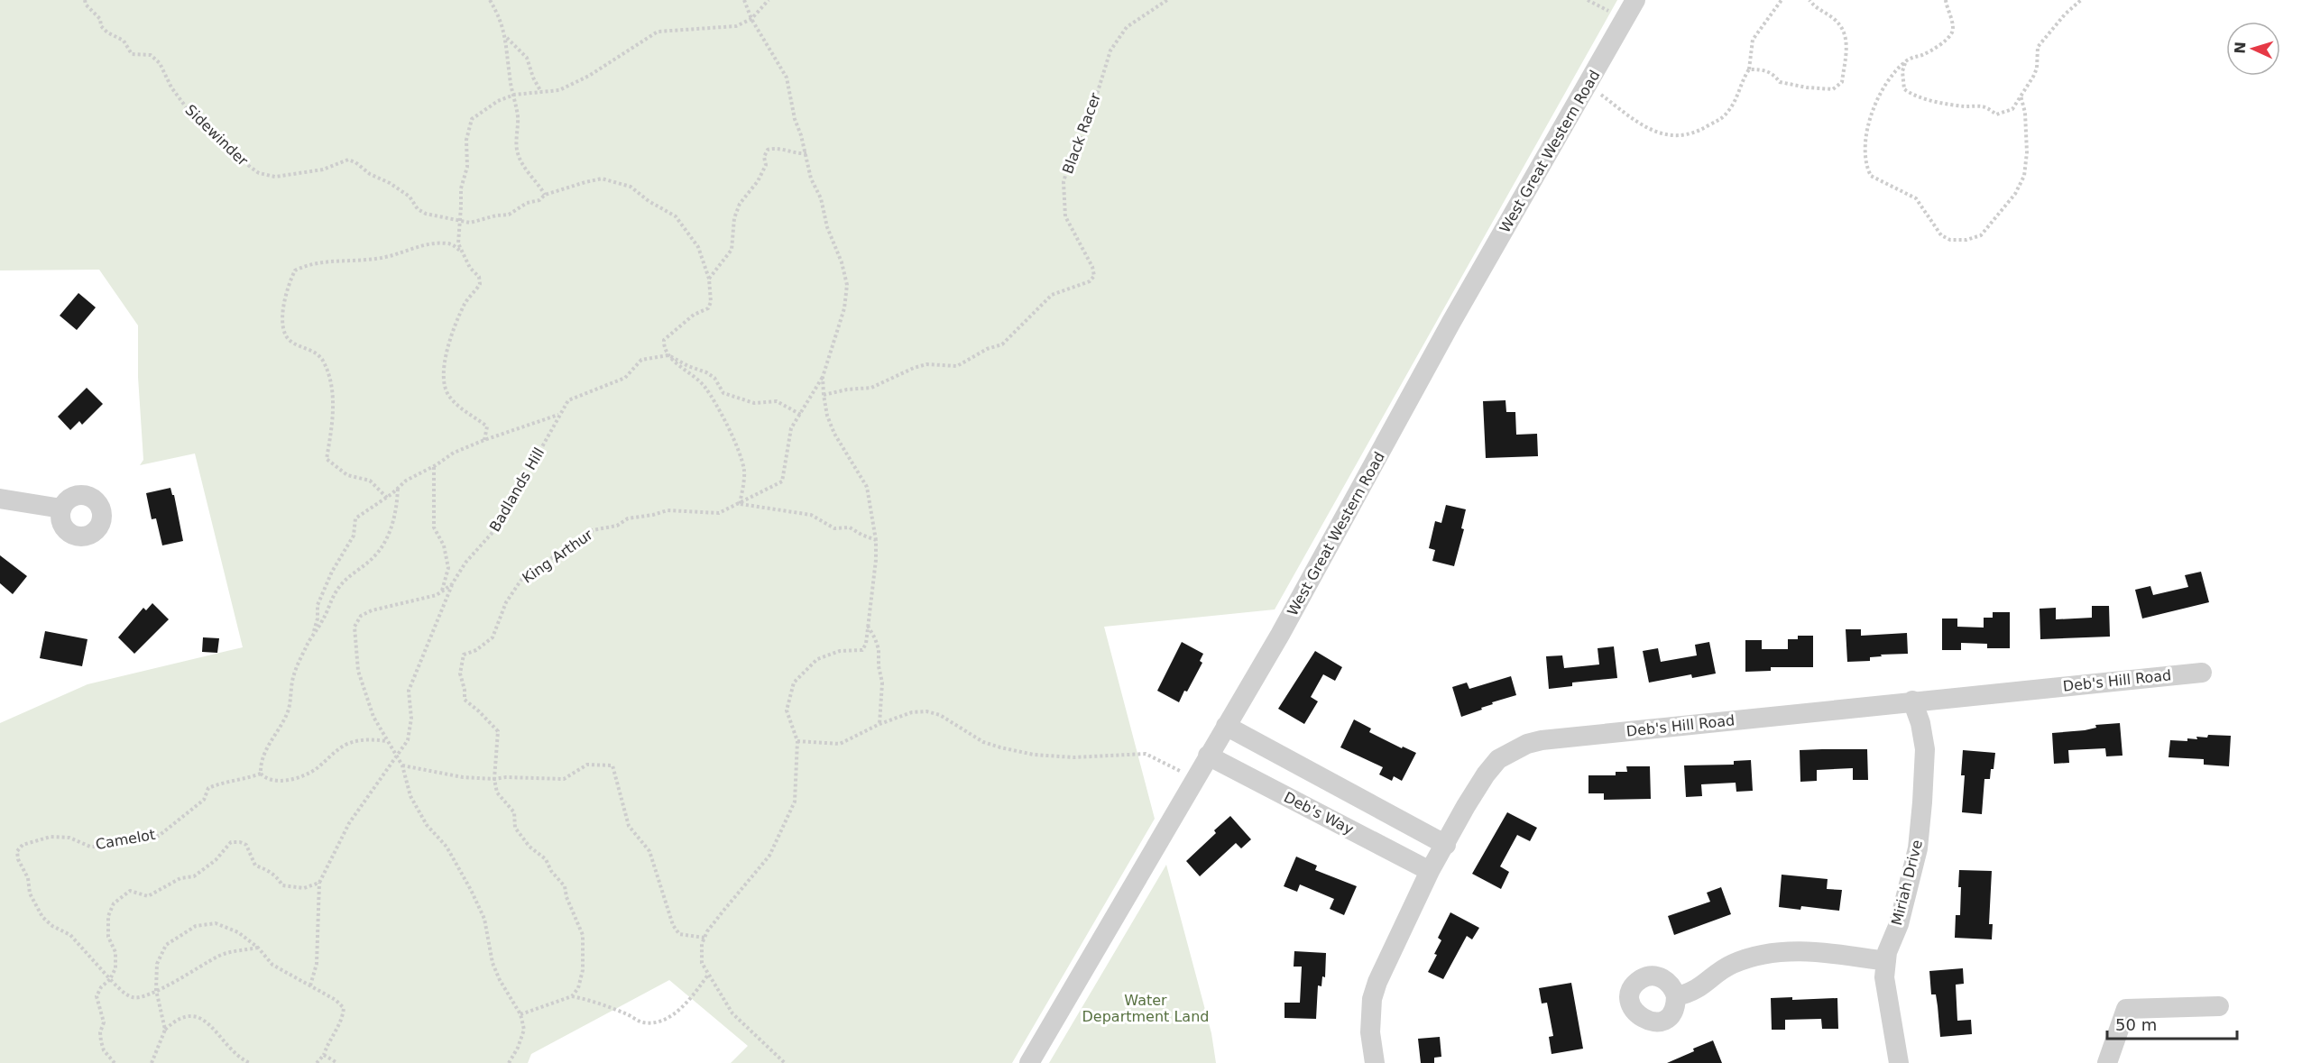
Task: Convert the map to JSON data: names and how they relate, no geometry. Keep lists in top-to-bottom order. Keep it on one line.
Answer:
{"streets":{"street":["West Great Western Road","Deb's Hill Road","Deb's Way","Miriah Drive"],"path":["Black Racer","Sidewinder","Badlands Hill","King Arthur","Camelot"]},"crossings":[["Sidewinder","Badlands Hill"],["West Great Western Road","Deb's Way"],["Deb's Hill Road","Deb's Way"],["Deb's Hill Road","Miriah Drive"]],"parks":["Water Department Land"],"scale_bar":"50 m","north":"left"}
